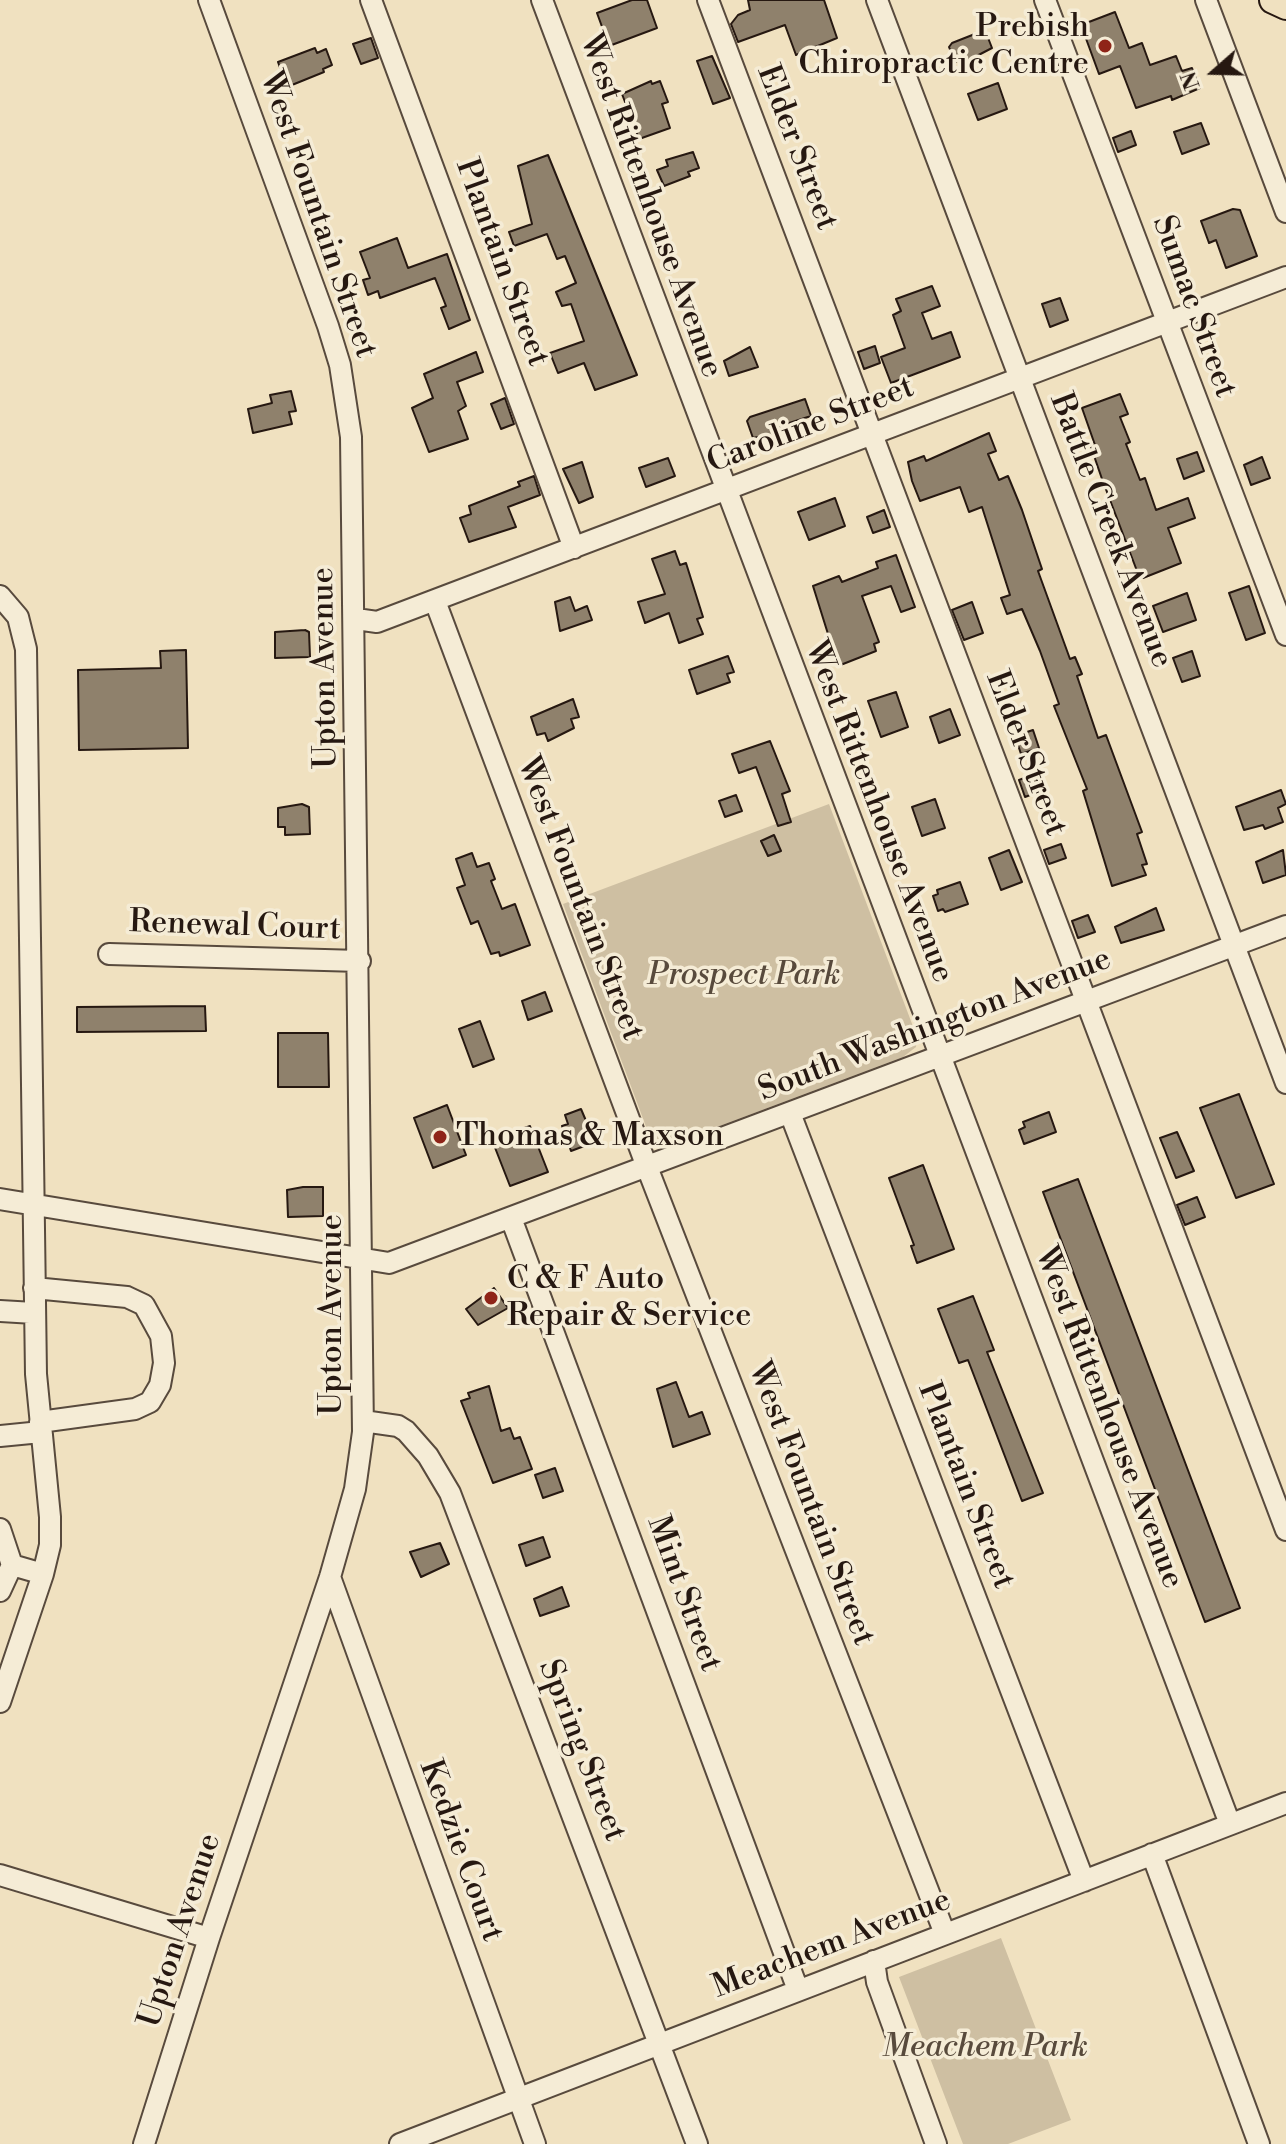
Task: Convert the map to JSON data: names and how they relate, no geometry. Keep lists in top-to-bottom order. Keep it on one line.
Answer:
{"streets":{"street":["Elder Street","West Rittenhouse Avenue","West Fountain Street","Plantain Street","Sumac Street","Caroline Street","Battle Creek Avenue","Upton Avenue","Renewal Court","South Washington Avenue","Mint Street","Spring Street","Kedzie Court","Meachem Avenue"]},"crossings":[["Elder Street","Caroline Street"],["Elder Street","South Washington Avenue"],["West Rittenhouse Avenue","Caroline Street"],["West Rittenhouse Avenue","South Washington Avenue"],["West Rittenhouse Avenue","Meachem Avenue"],["West Fountain Street","Caroline Street"],["West Fountain Street","Upton Avenue"],["West Fountain Street","South Washington Avenue"],["West Fountain Street","Meachem Avenue"],["Plantain Street","Caroline Street"],["Plantain Street","South Washington Avenue"],["Plantain Street","Meachem Avenue"],["Sumac Street","Caroline Street"],["Caroline Street","Battle Creek Avenue"],["Caroline Street","Upton Avenue"],["Battle Creek Avenue","South Washington Avenue"],["Upton Avenue","Renewal Court"],["Upton Avenue","South Washington Avenue"],["Upton Avenue","Spring Street"],["Upton Avenue","Kedzie Court"],["South Washington Avenue","Mint Street"],["Mint Street","Meachem Avenue"],["Spring Street","Meachem Avenue"],["Kedzie Court","Meachem Avenue"]],"parks":["Prospect Park","Meachem Park"],"places":["Prebish Chiropractic Centre","Thomas & Maxson","C & F Auto Repair & Service"],"north":"left"}
